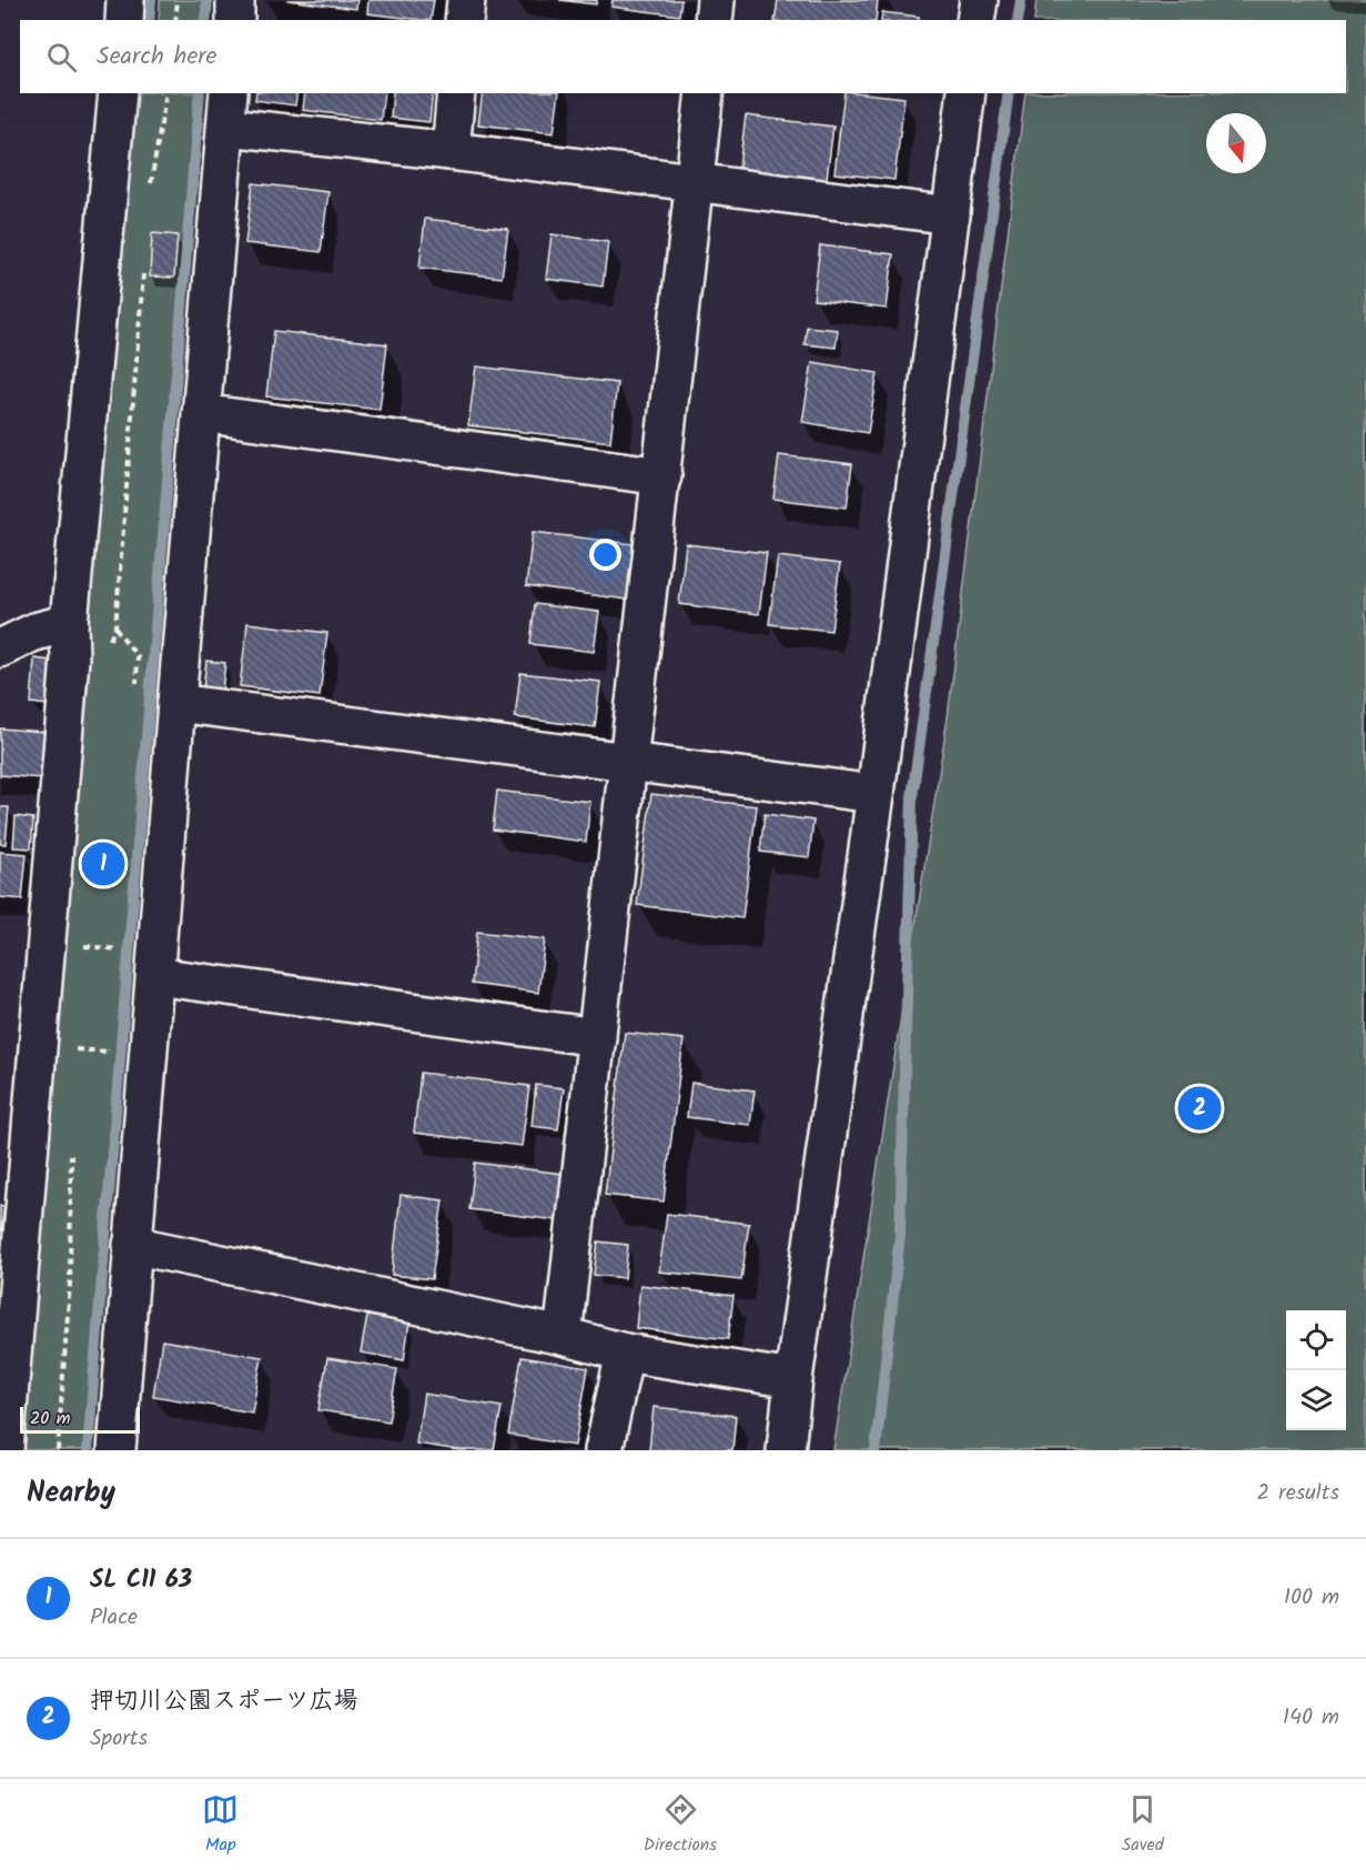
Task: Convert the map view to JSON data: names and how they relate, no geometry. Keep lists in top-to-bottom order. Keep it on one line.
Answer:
{"scale_bar":"20 m","north":"bottom","page":{"search":"Search here","pins":["1","2"],"scale":"20 m","heading":["Nearby","2 results"],"list":[{"mark":"1","name":"SL C11 63","note":"Place","value":"100 m"},{"mark":"2","name":"押切川公園スポーツ広場","note":"Sports","value":"140 m"}],"nav":["Map","Directions","Saved"]}}
